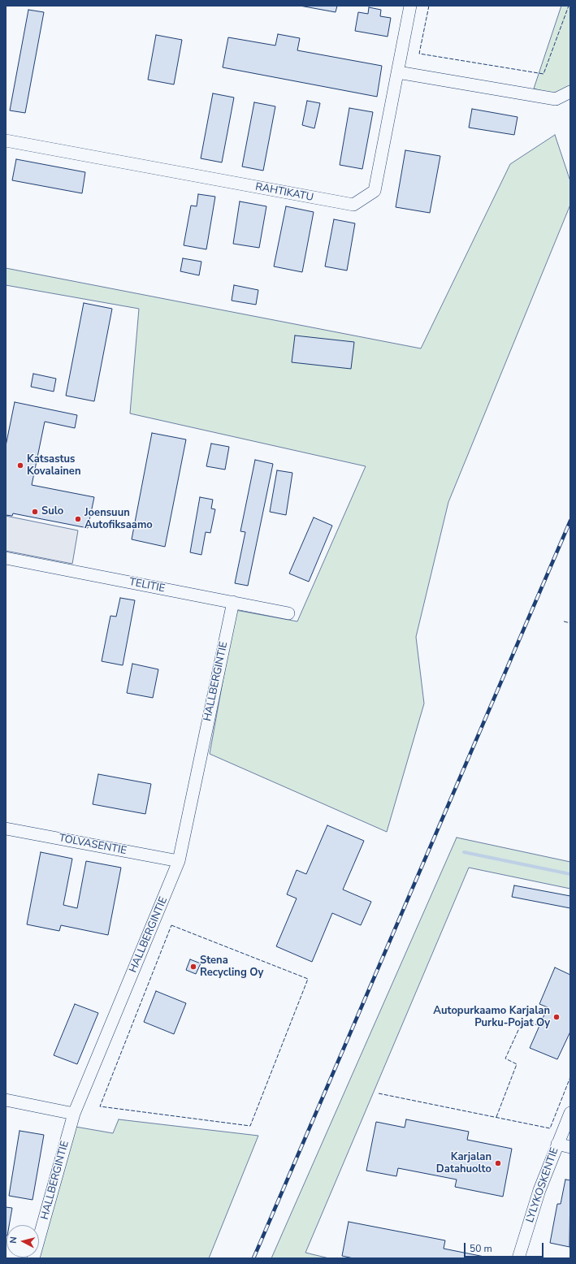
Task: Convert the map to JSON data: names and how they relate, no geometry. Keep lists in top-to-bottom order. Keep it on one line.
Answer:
{"streets":{"street":["RAHTIKATU","TELITIE","HALLBERGINTIE","TOLVASENTIE","LYLYKOSKENTIE"]},"crossings":[["TELITIE","HALLBERGINTIE"],["HALLBERGINTIE","TOLVASENTIE"]],"places":["Katsastus Kovalainen","Sulo","Joensuun Autofiksaamo","Stena Recycling Oy","Autopurkaamo Karjalan Purku-Pojat Oy","Karjalan Datahuolto"],"scale_bar":"50 m","north":"left"}
